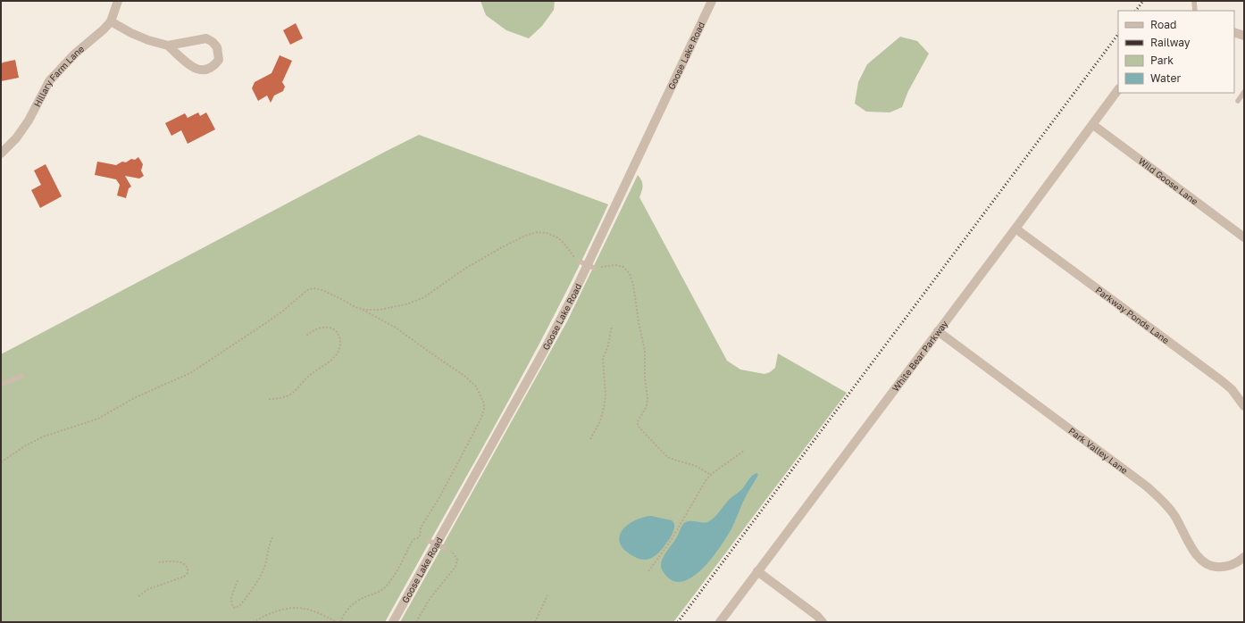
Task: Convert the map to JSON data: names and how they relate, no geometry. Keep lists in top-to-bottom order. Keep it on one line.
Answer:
{"streets":{"street":["Goose Lake Road","Hillary Farm Lane","Wild Goose Lane","Parkway Ponds Lane","White Bear Parkway","Park Valley Lane"]},"crossings":[["Wild Goose Lane","White Bear Parkway"],["Parkway Ponds Lane","White Bear Parkway"],["White Bear Parkway","Park Valley Lane"]],"legend":["Road","Railway","Park","Water"]}
